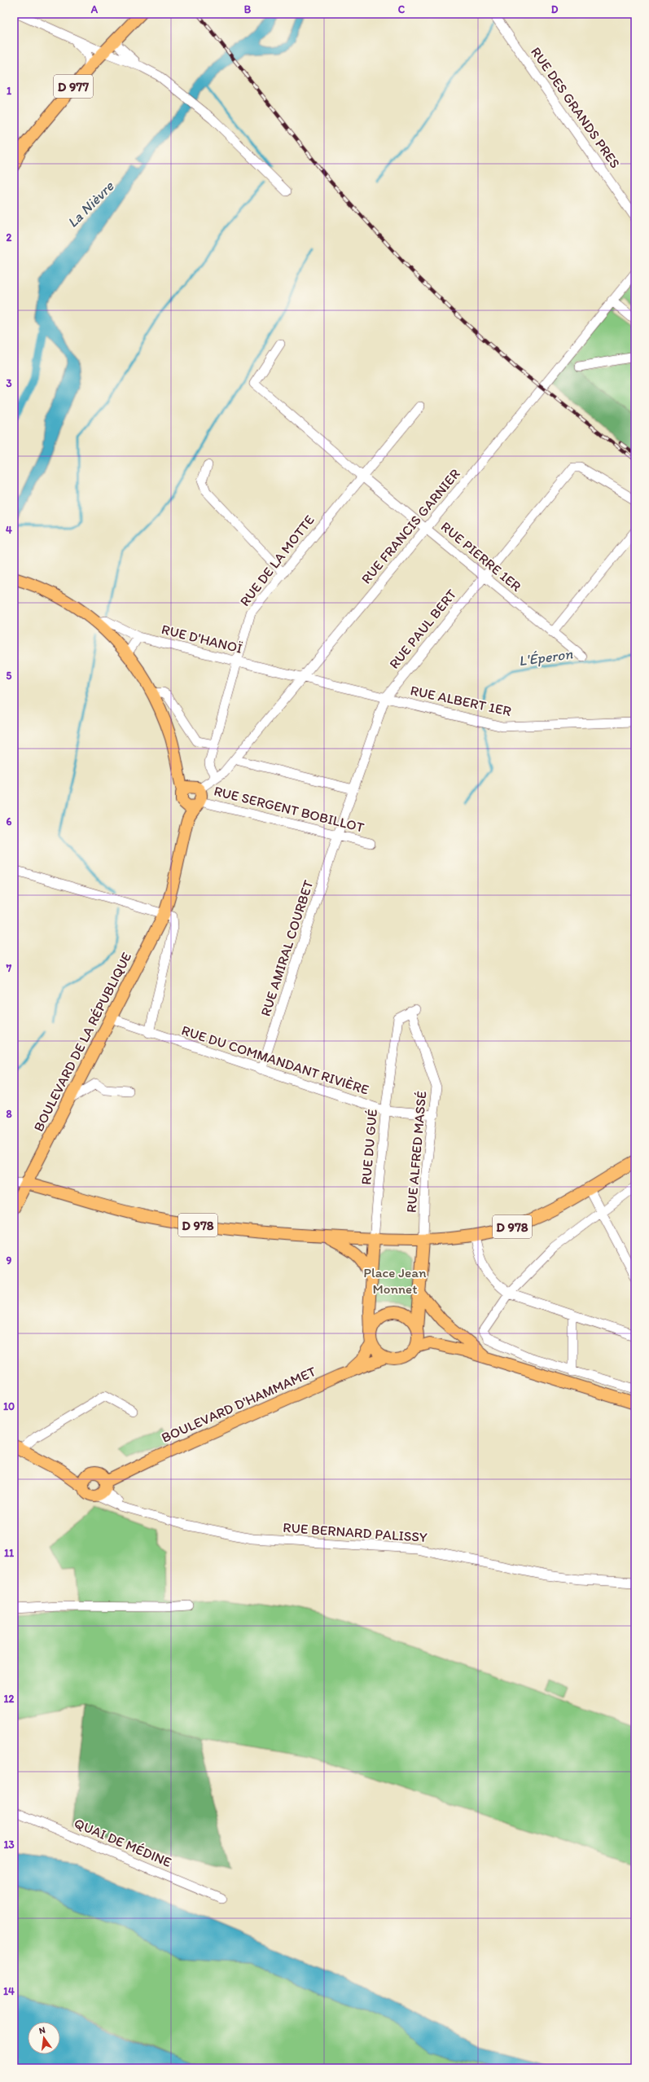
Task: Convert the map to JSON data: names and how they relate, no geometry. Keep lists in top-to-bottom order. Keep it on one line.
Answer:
{"streets":{"main road":["D 977","BOULEVARD DE LA RÉPUBLIQUE","D 978","BOULEVARD D'HAMMAMET"],"street":["RUE DES GRANDS PRES","RUE FRANCIS GARNIER","RUE PIERRE 1ER","RUE DE LA MOTTE","RUE PAUL BERT","RUE D'HANOÏ","RUE ALBERT 1ER","RUE SERGENT BOBILLOT","RUE AMIRAL COURBET","RUE DU COMMANDANT RIVIÈRE","RUE DU GUÉ","RUE ALFRED MASSÉ","RUE BERNARD PALISSY","QUAI DE MÉDINE"]},"crossings":[["RUE FRANCIS GARNIER","RUE PIERRE 1ER"],["RUE FRANCIS GARNIER","RUE DE LA MOTTE"],["RUE FRANCIS GARNIER","RUE D'HANOÏ"],["RUE FRANCIS GARNIER","RUE ALBERT 1ER"],["RUE FRANCIS GARNIER","RUE SERGENT BOBILLOT"],["RUE FRANCIS GARNIER","BOULEVARD DE LA RÉPUBLIQUE"],["RUE PIERRE 1ER","RUE DE LA MOTTE"],["RUE PIERRE 1ER","RUE PAUL BERT"],["RUE DE LA MOTTE","RUE D'HANOÏ"],["RUE PAUL BERT","RUE ALBERT 1ER"],["RUE PAUL BERT","RUE SERGENT BOBILLOT"],["RUE PAUL BERT","RUE AMIRAL COURBET"],["RUE D'HANOÏ","RUE ALBERT 1ER"],["RUE D'HANOÏ","BOULEVARD DE LA RÉPUBLIQUE"],["RUE SERGENT BOBILLOT","RUE AMIRAL COURBET"],["RUE SERGENT BOBILLOT","BOULEVARD DE LA RÉPUBLIQUE"],["RUE AMIRAL COURBET","RUE DU COMMANDANT RIVIÈRE"],["BOULEVARD DE LA RÉPUBLIQUE","RUE DU COMMANDANT RIVIÈRE"],["BOULEVARD DE LA RÉPUBLIQUE","D 978"],["RUE DU COMMANDANT RIVIÈRE","RUE DU GUÉ"],["RUE DU COMMANDANT RIVIÈRE","RUE ALFRED MASSÉ"],["RUE DU GUÉ","RUE ALFRED MASSÉ"],["RUE DU GUÉ","D 978"],["RUE ALFRED MASSÉ","D 978"],["BOULEVARD D'HAMMAMET","RUE BERNARD PALISSY"]],"water":["La Nièvre","L'Éperon"],"parks":["Place Jean Monnet"],"north":"top","grid":{"columns":["A","B","C","D"],"rows":["1","2","3","4","5","6","7","8","9","10","11","12","13","14"]}}
